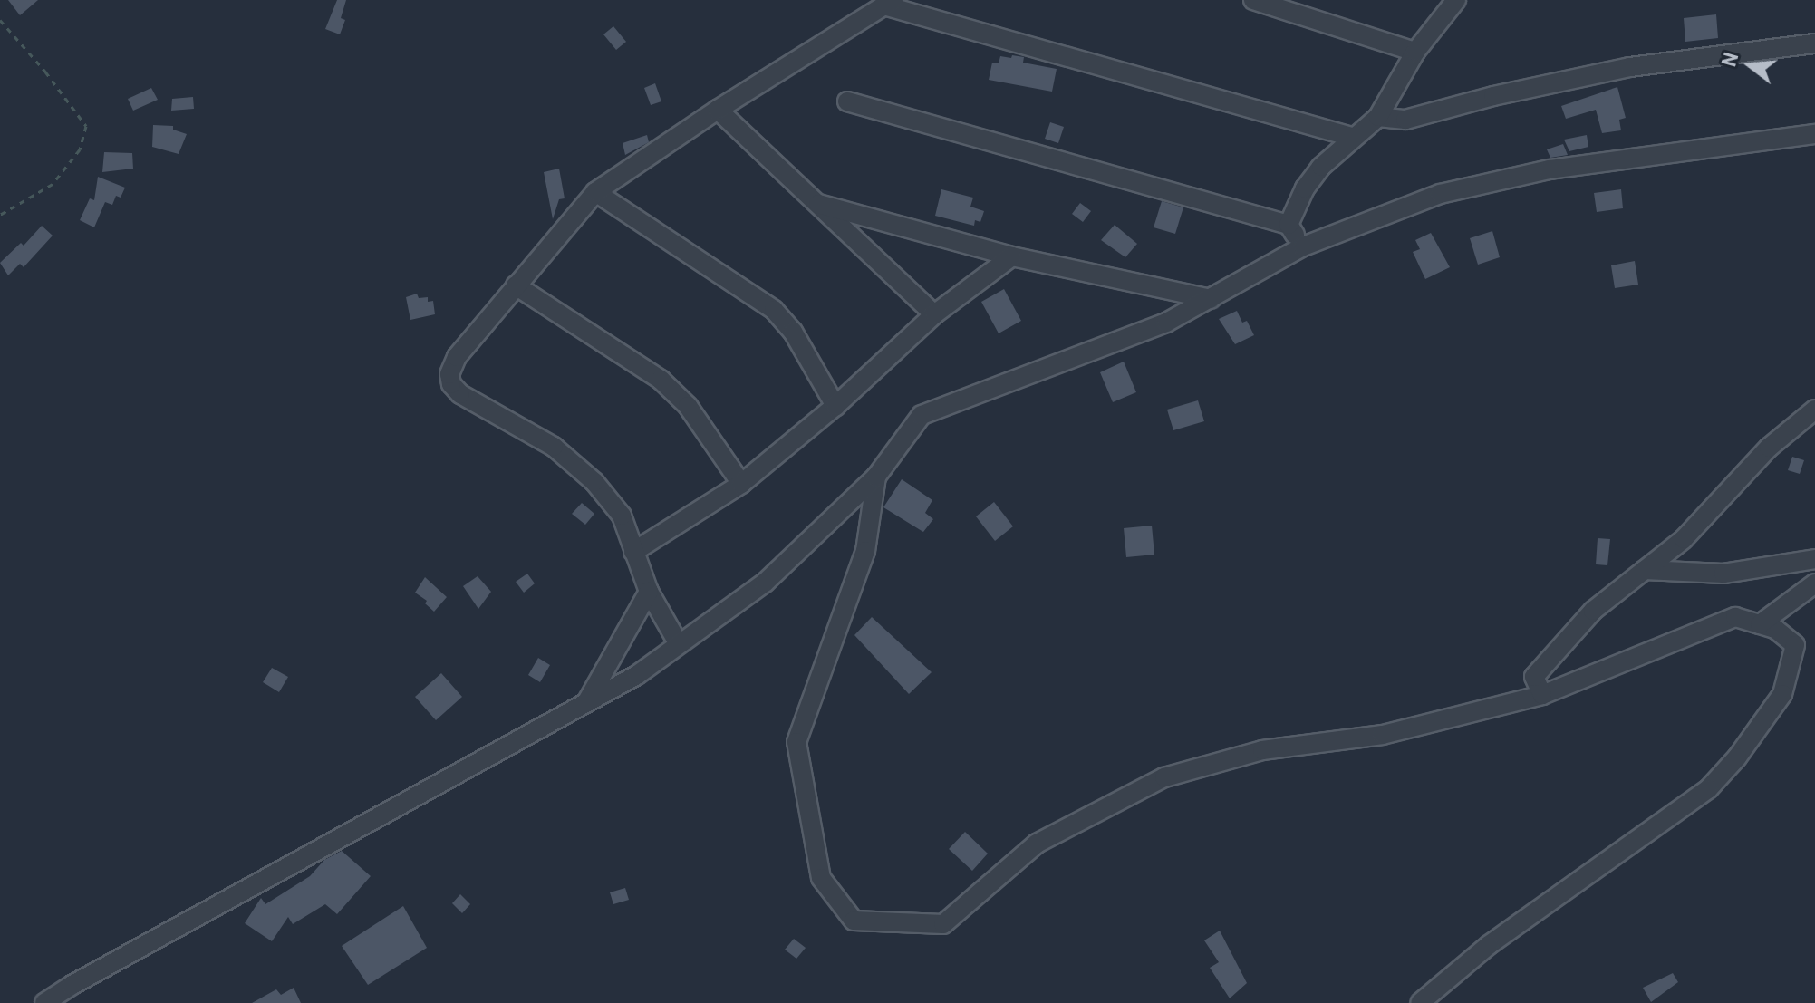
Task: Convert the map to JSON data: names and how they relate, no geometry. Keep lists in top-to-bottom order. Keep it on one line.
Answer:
{"north":"left"}
